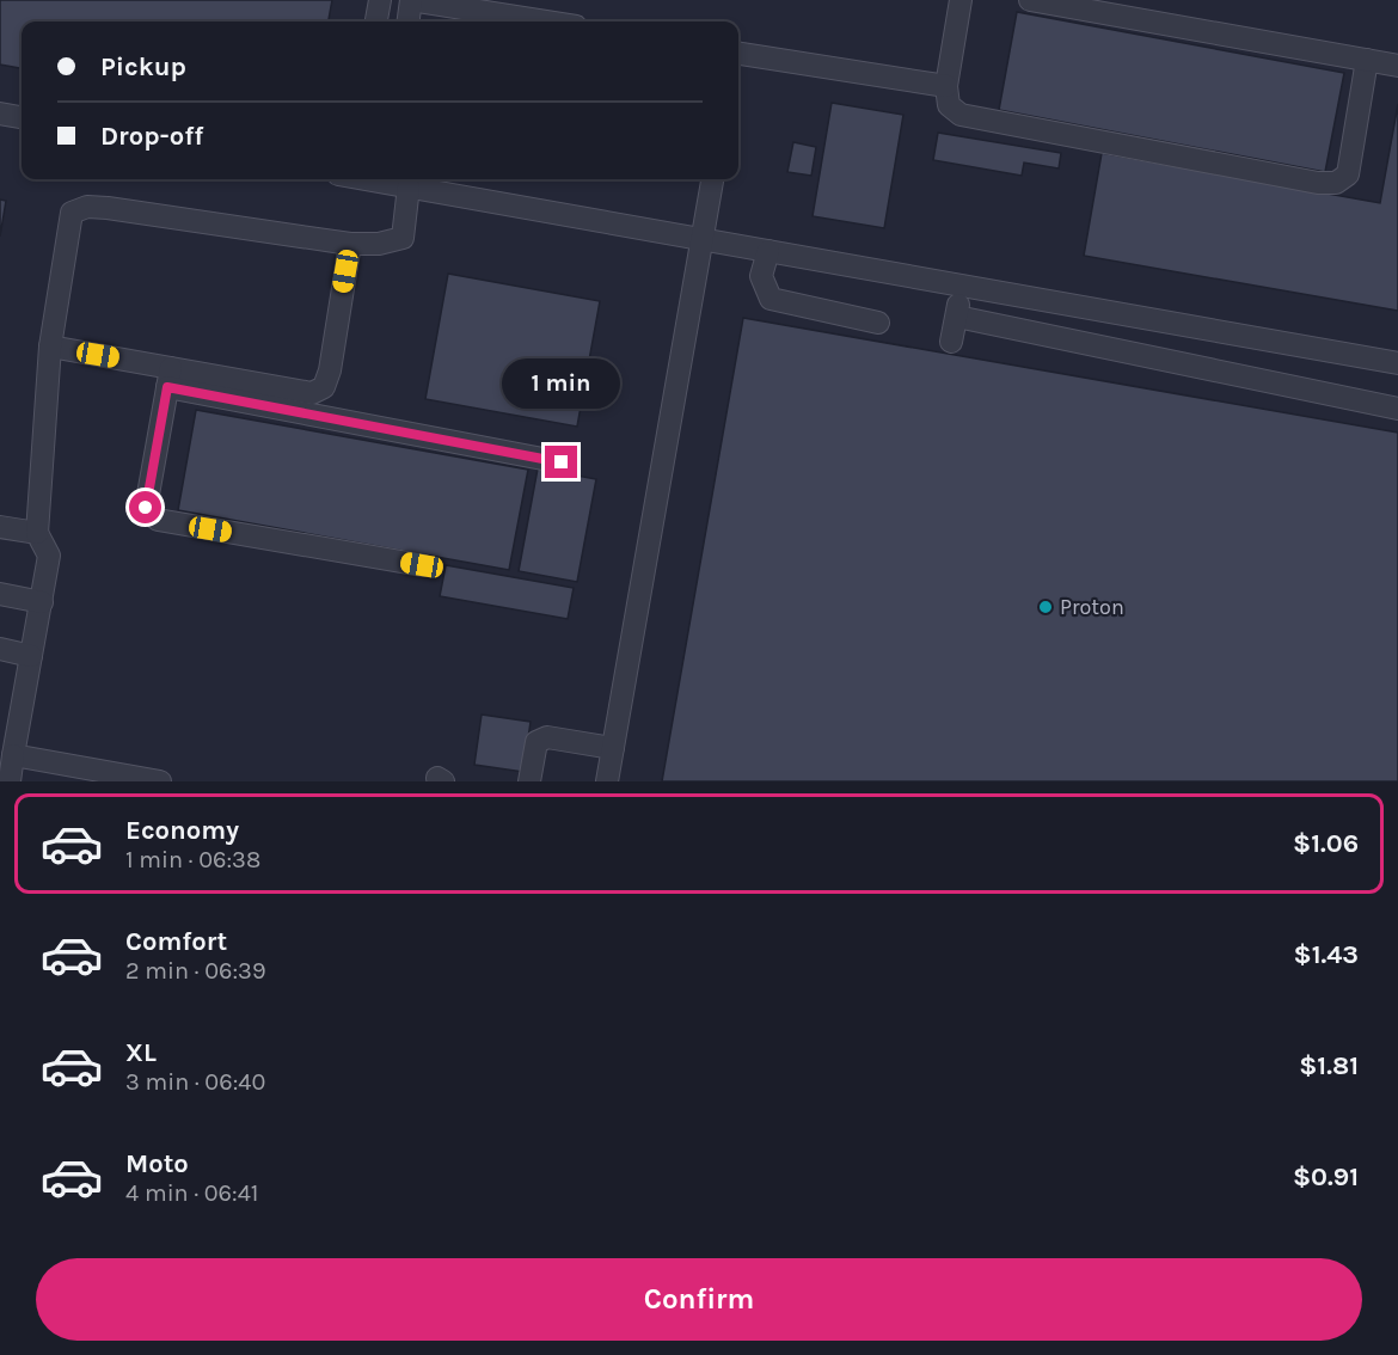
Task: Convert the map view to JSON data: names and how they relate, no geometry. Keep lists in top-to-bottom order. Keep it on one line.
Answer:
{"places":["Proton"],"page":{"banner":["Pickup","Drop-off"],"bubble":"1 min","list":[{"name":"Economy","note":"1 min · 06:38","value":"$1.06"},{"name":"Comfort","note":"2 min · 06:39","value":"$1.43"},{"name":"XL","note":"3 min · 06:40","value":"$1.81"},{"name":"Moto","note":"4 min · 06:41","value":"$0.91"}],"buttons":"Confirm"}}
